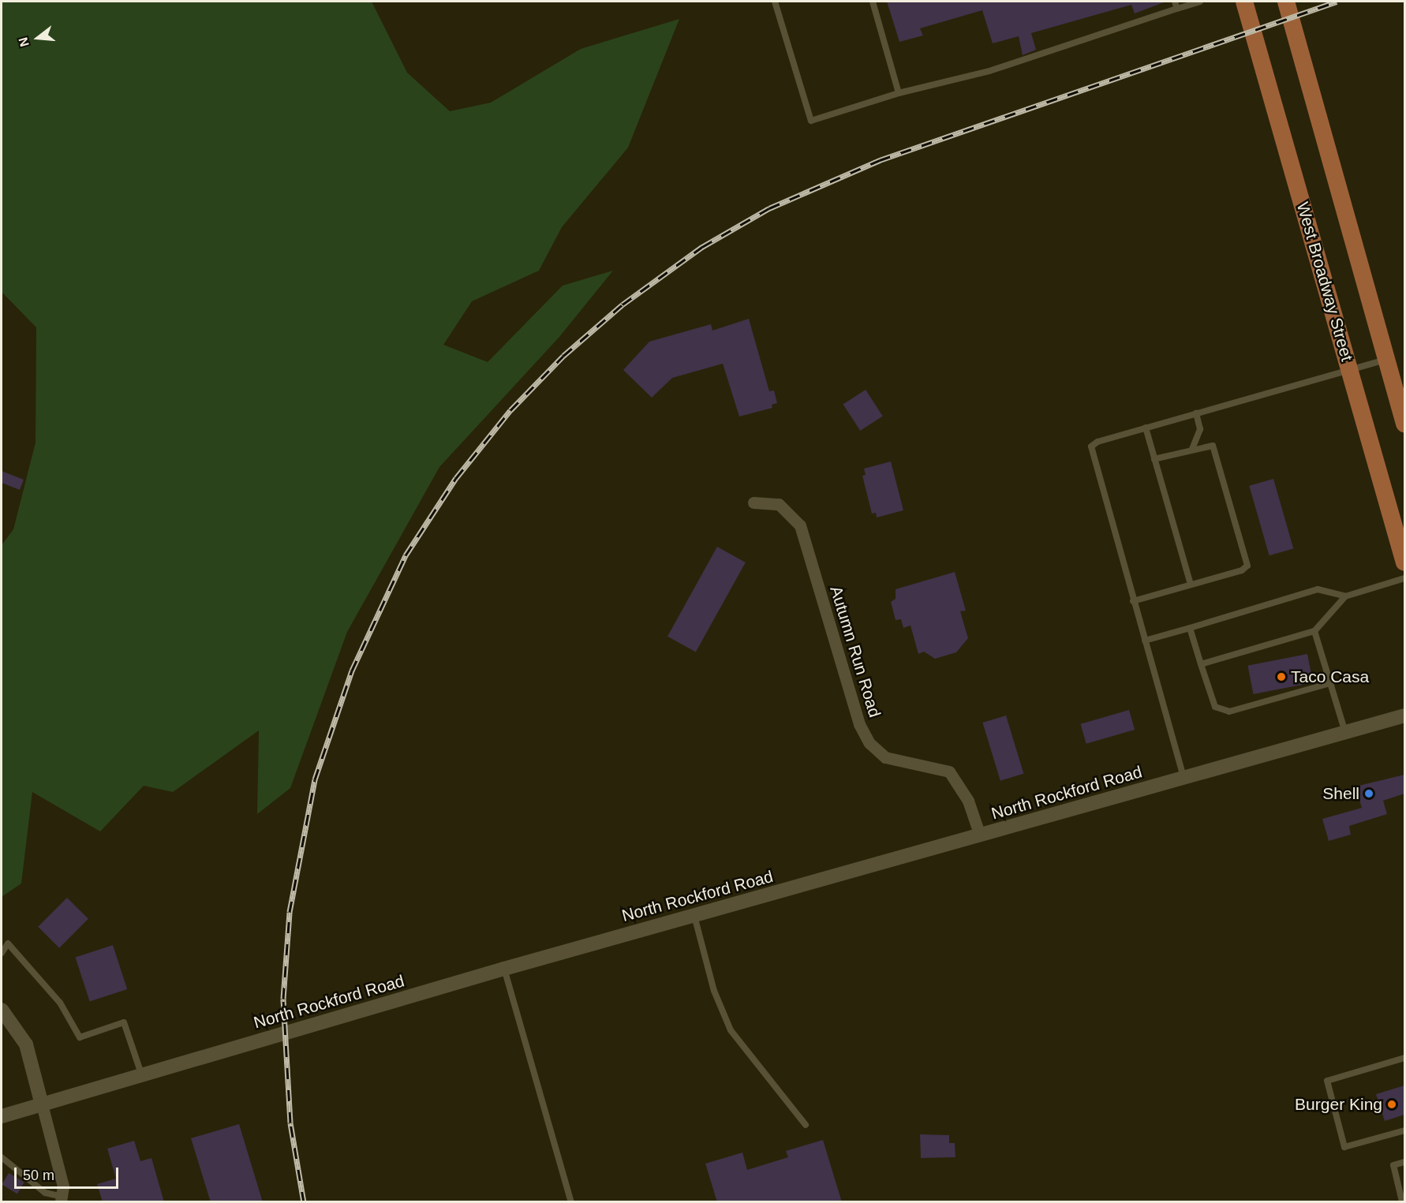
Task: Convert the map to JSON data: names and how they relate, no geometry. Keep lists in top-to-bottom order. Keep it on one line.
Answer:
{"streets":{"main road":["West Broadway Street"],"street":["Autumn Run Road","North Rockford Road"]},"crossings":[["Autumn Run Road","North Rockford Road"]],"places":["Taco Casa","Shell","Burger King"],"scale_bar":"50 m","north":"left"}
